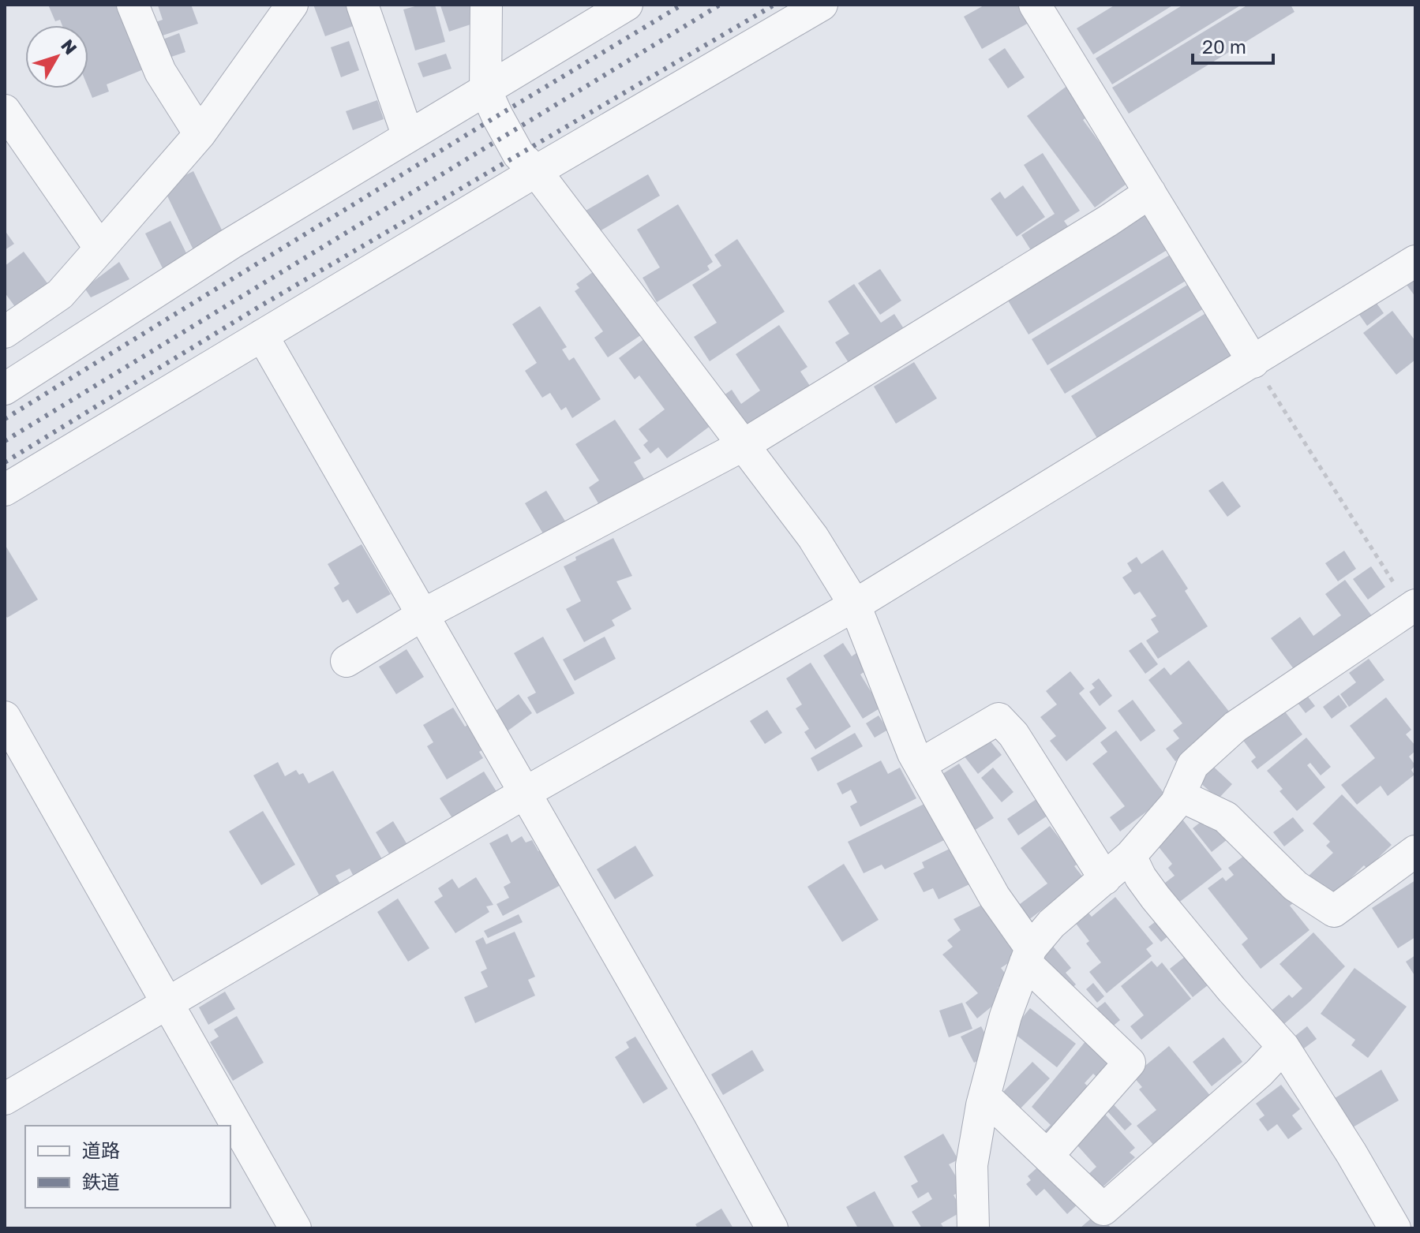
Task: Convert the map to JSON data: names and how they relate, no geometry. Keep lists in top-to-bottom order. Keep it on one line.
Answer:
{"legend":["道路","鉄道"],"scale_bar":"20 m","north":"top right"}
